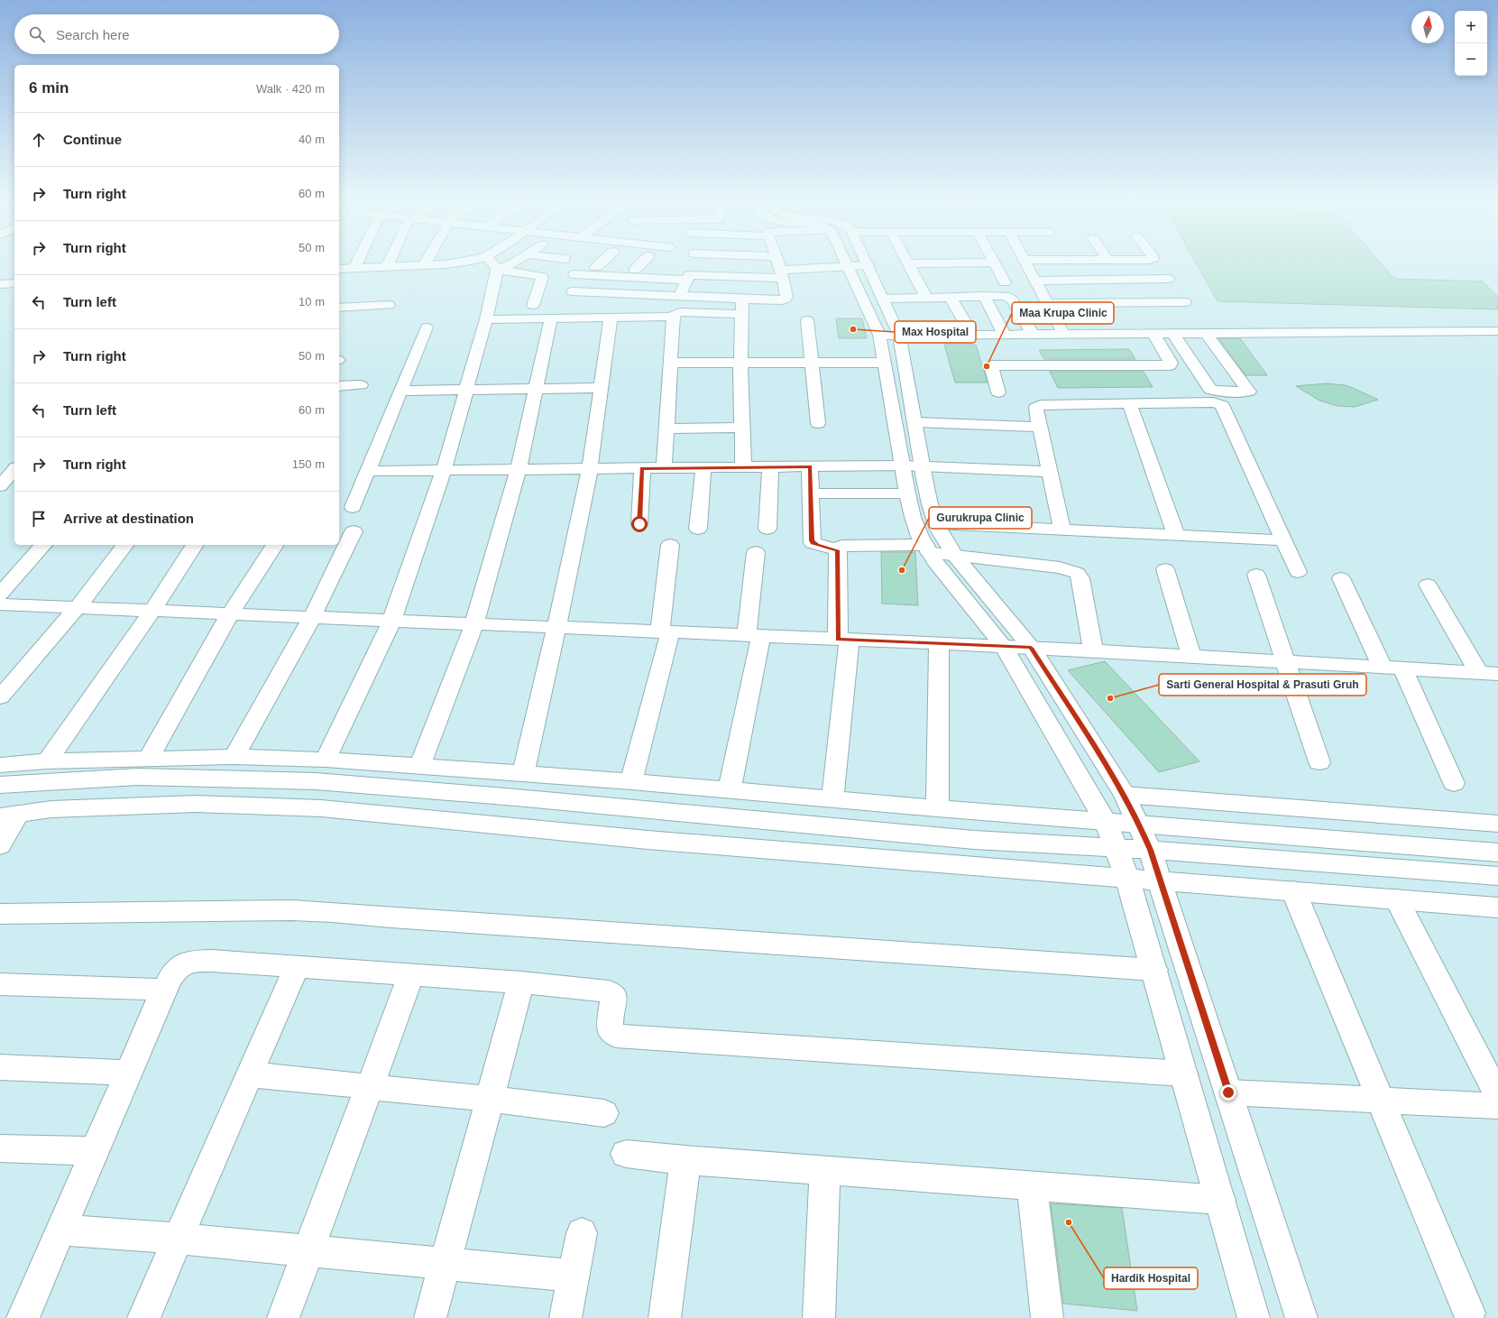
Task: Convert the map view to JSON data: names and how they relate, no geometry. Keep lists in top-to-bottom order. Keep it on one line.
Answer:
{"places":["Max Hospital","Maa Krupa Clinic","Gurukrupa Clinic","Sarti General Hospital & Prasuti Gruh","Hardik Hospital"],"north":"top","page":{"map_buttons":["+","−"],"search":"Search here","heading":["6 min","Walk · 420 m"],"list":[["Continue","40 m"],["Turn right","60 m"],["Turn right","50 m"],["Turn left","10 m"],["Turn right","50 m"],["Turn left","60 m"],["Turn right","150 m"],"Arrive at destination"]}}
